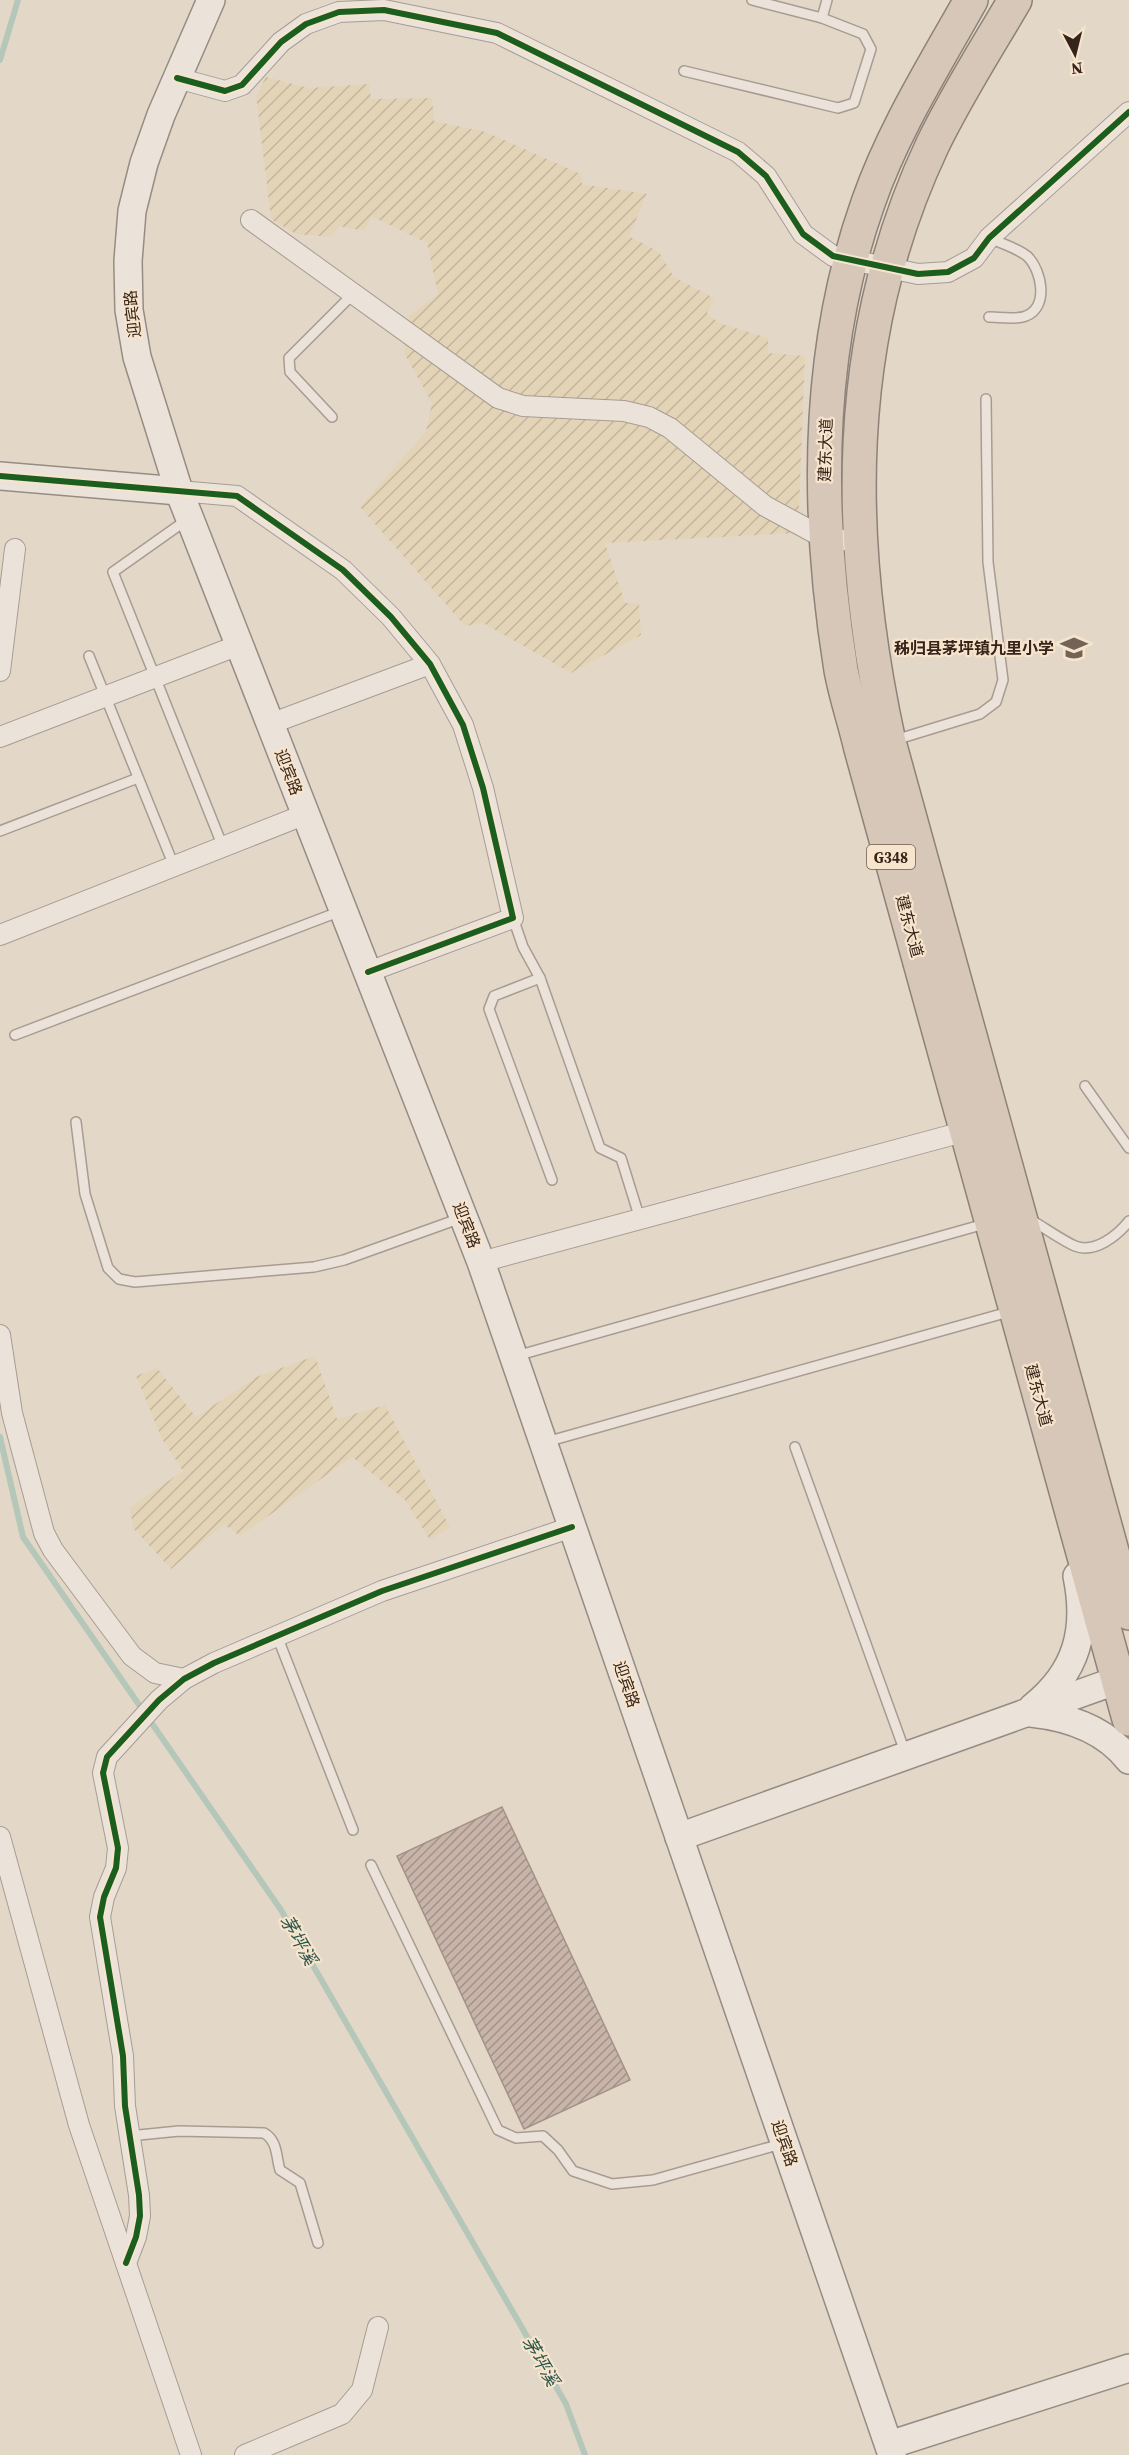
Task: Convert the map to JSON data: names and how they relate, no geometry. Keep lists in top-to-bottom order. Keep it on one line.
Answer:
{"streets":{"highway":["建东大道","G348"],"main road":["迎宾路"]},"water":["茅坪溪"],"places":{"school or university":["秭归县茅坪镇九里小学"]},"north":"bottom"}
